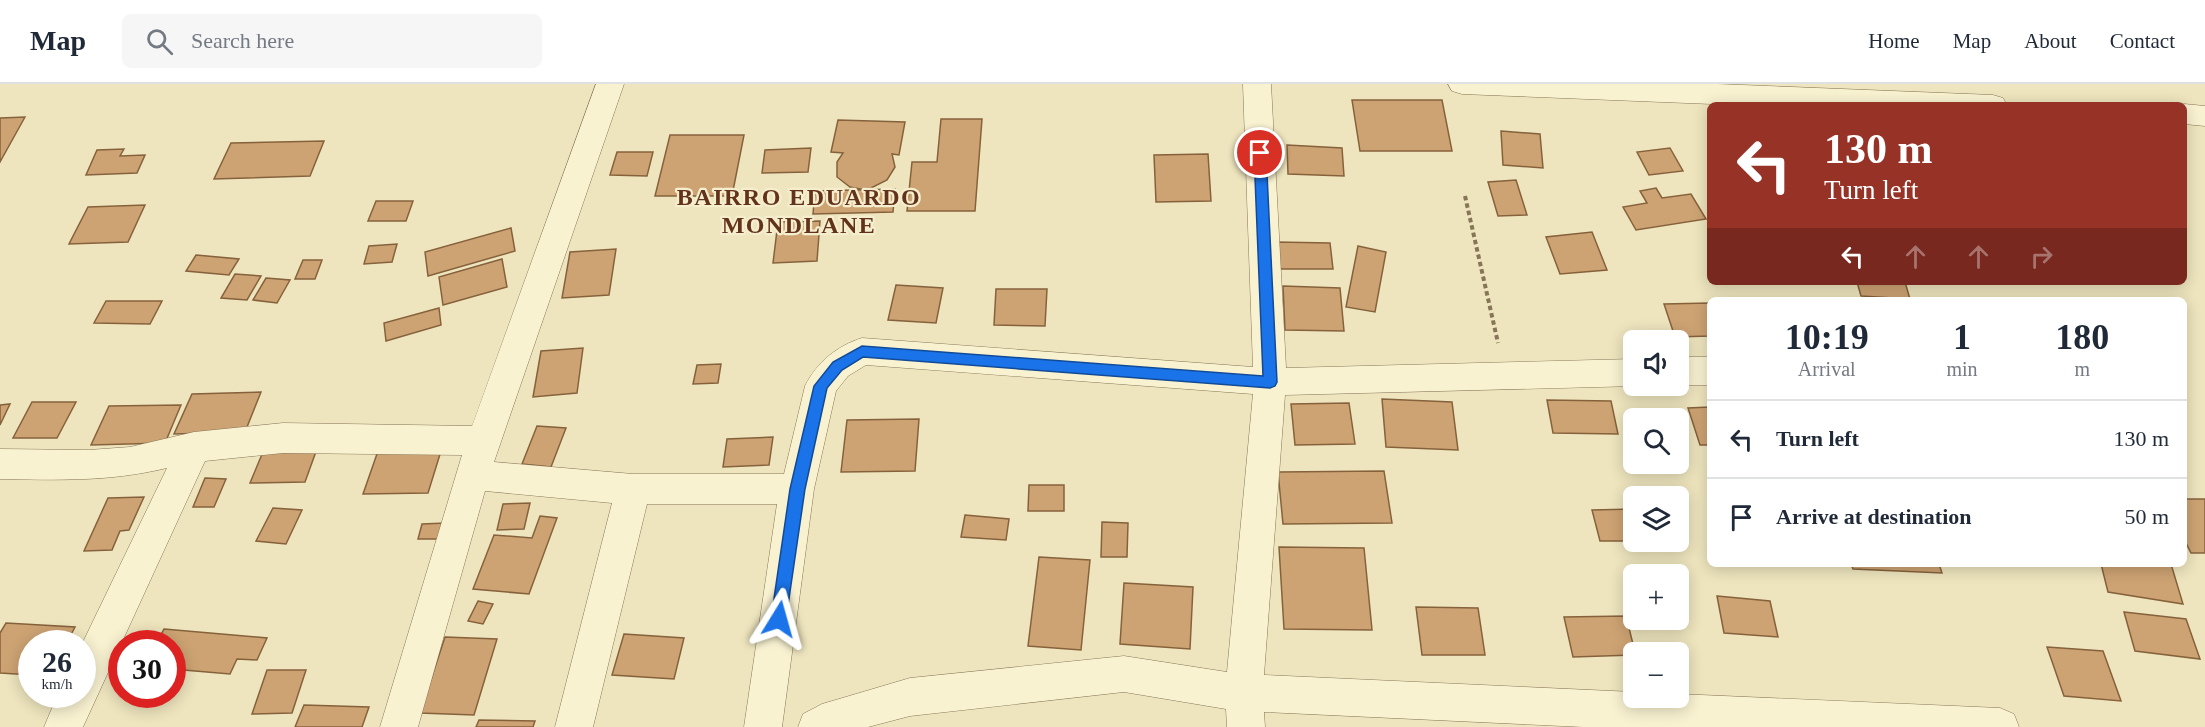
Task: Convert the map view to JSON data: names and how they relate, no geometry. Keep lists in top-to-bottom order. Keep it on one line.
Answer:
{"districts":["BAIRRO EDUARDO MONDLANE"],"page":{"header":"Map","search":"Search here","nav":["Home","Map","About","Contact"],"turn":["130 m","Turn left"],"eta":["10:19","Arrival","1","min","180","m"],"map_buttons":["+","−"],"list":[{"name":"Turn left","value":"130 m"},{"name":"Arrive at destination","value":"50 m"}],"speed":"26 km/h","limit":"30"}}
